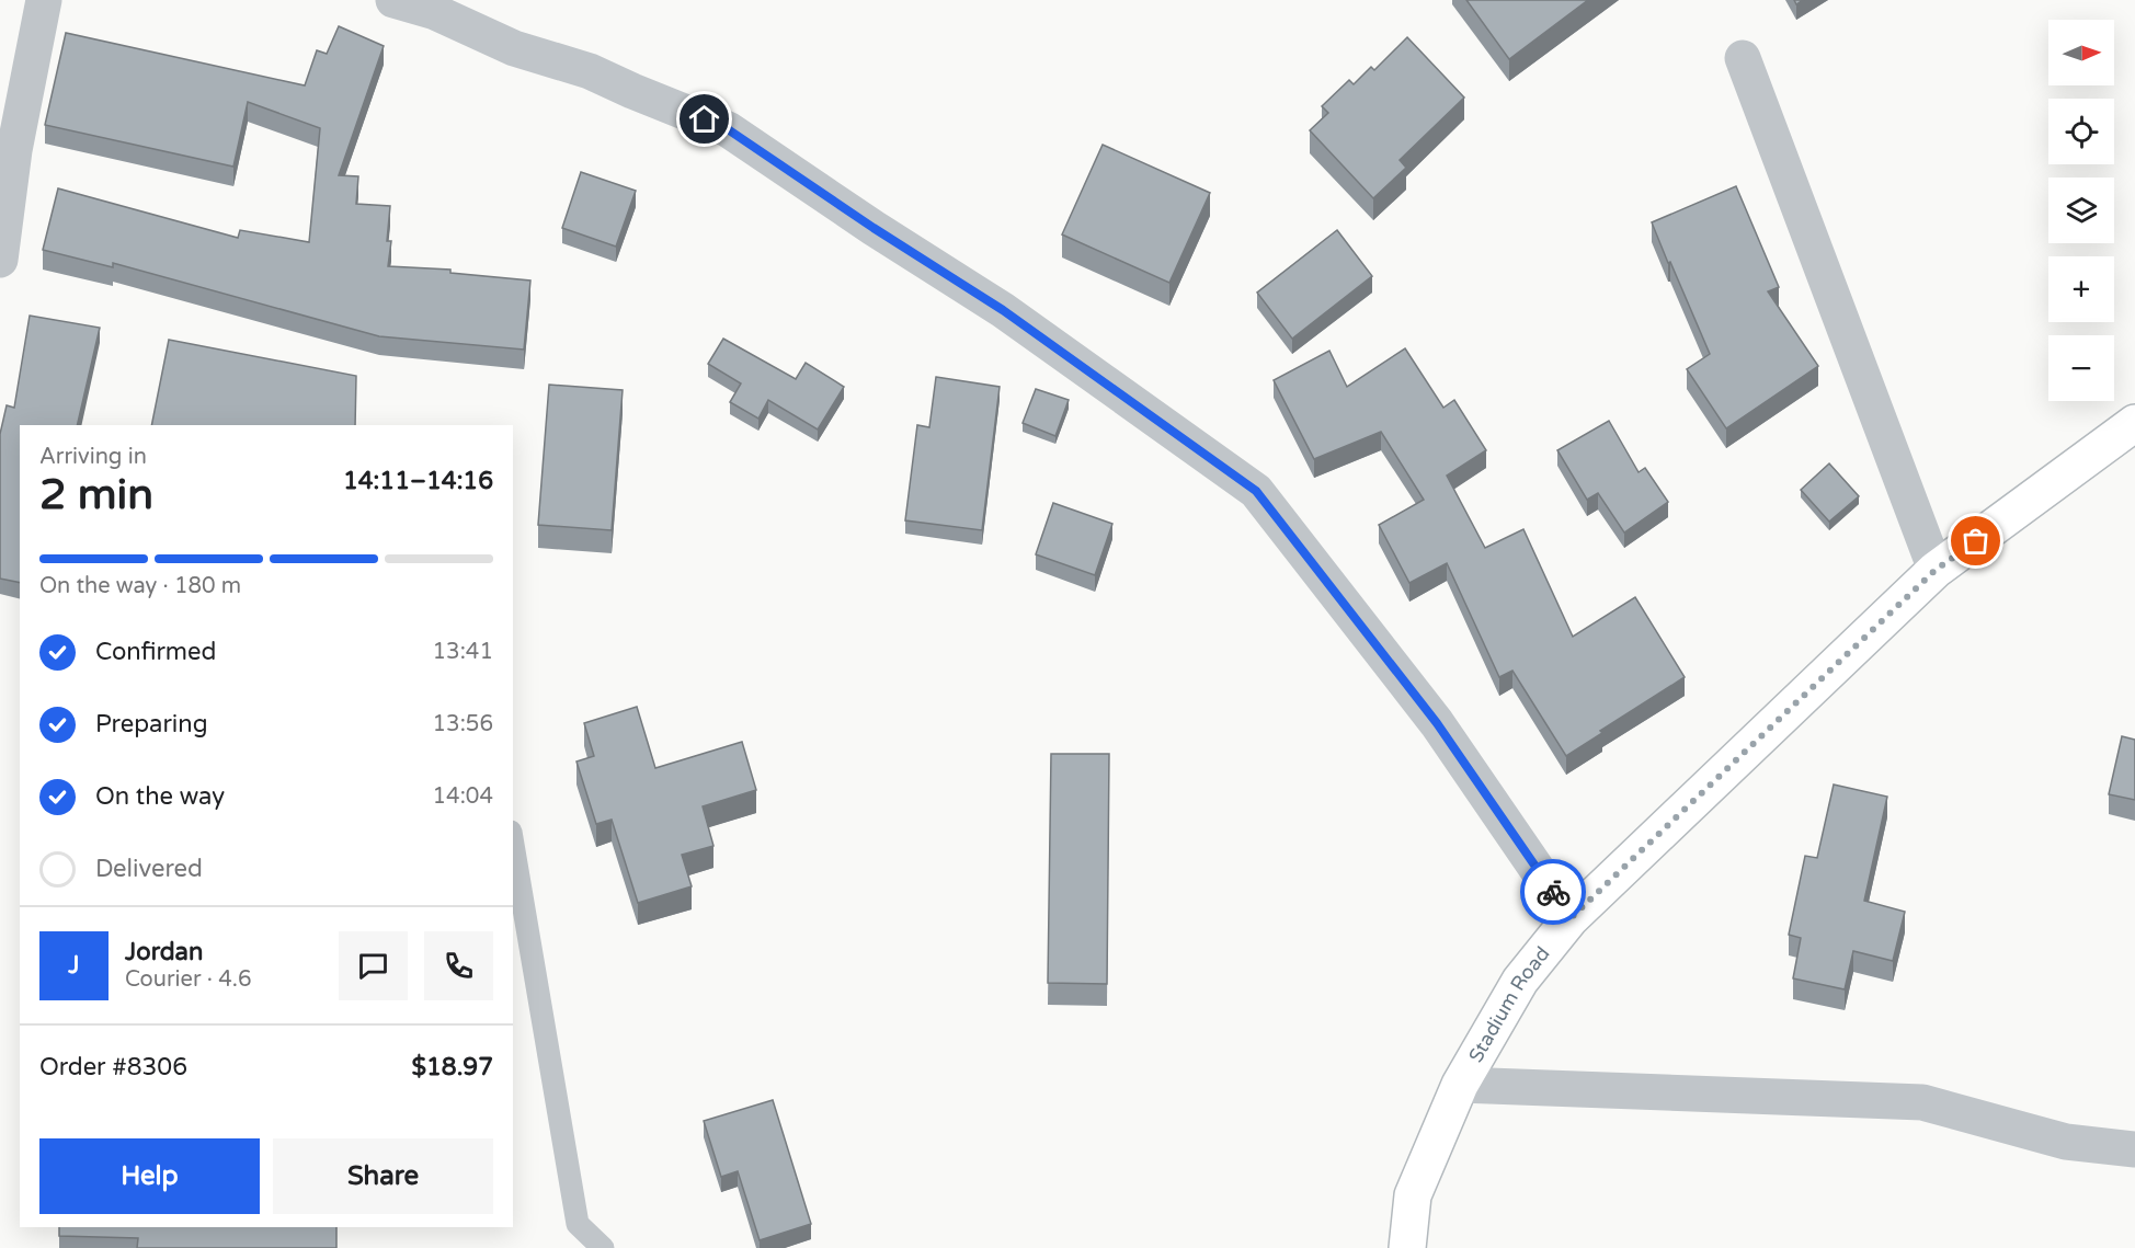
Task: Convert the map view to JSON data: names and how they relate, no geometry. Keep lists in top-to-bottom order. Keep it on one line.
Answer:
{"streets":{"main road":["Stadium Road"]},"north":"right","page":{"map_buttons":["+","−"],"heading":["2 min","Arriving in","14:11–14:16"],"panel":["Jordan","Courier · 4.6","Order #8306","$18.97"],"bar":"On the way · 180 m","list":[["Confirmed","13:41"],["Preparing","13:56"],["On the way","14:04"],"Delivered"],"round":"J","buttons":["Help","Share"]}}
